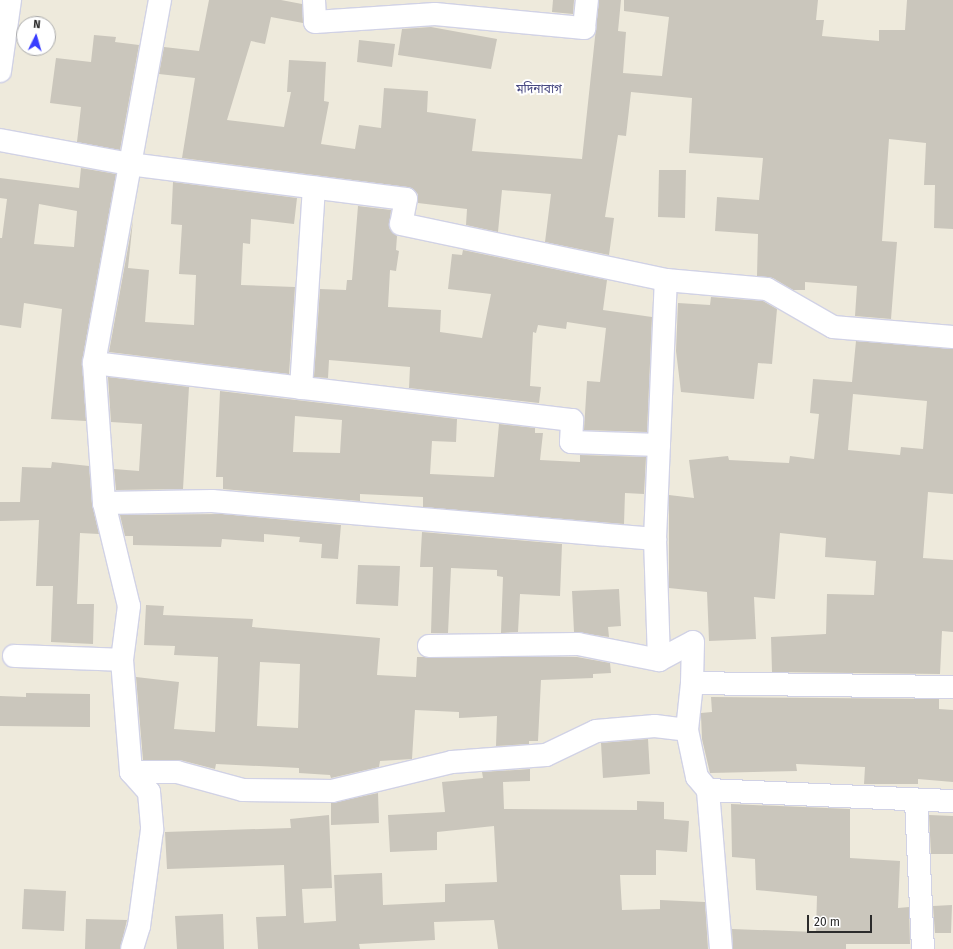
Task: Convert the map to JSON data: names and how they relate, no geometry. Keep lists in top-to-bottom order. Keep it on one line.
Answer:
{"districts":["মদিনাবাগ"],"scale_bar":"20 m","north":"top"}
